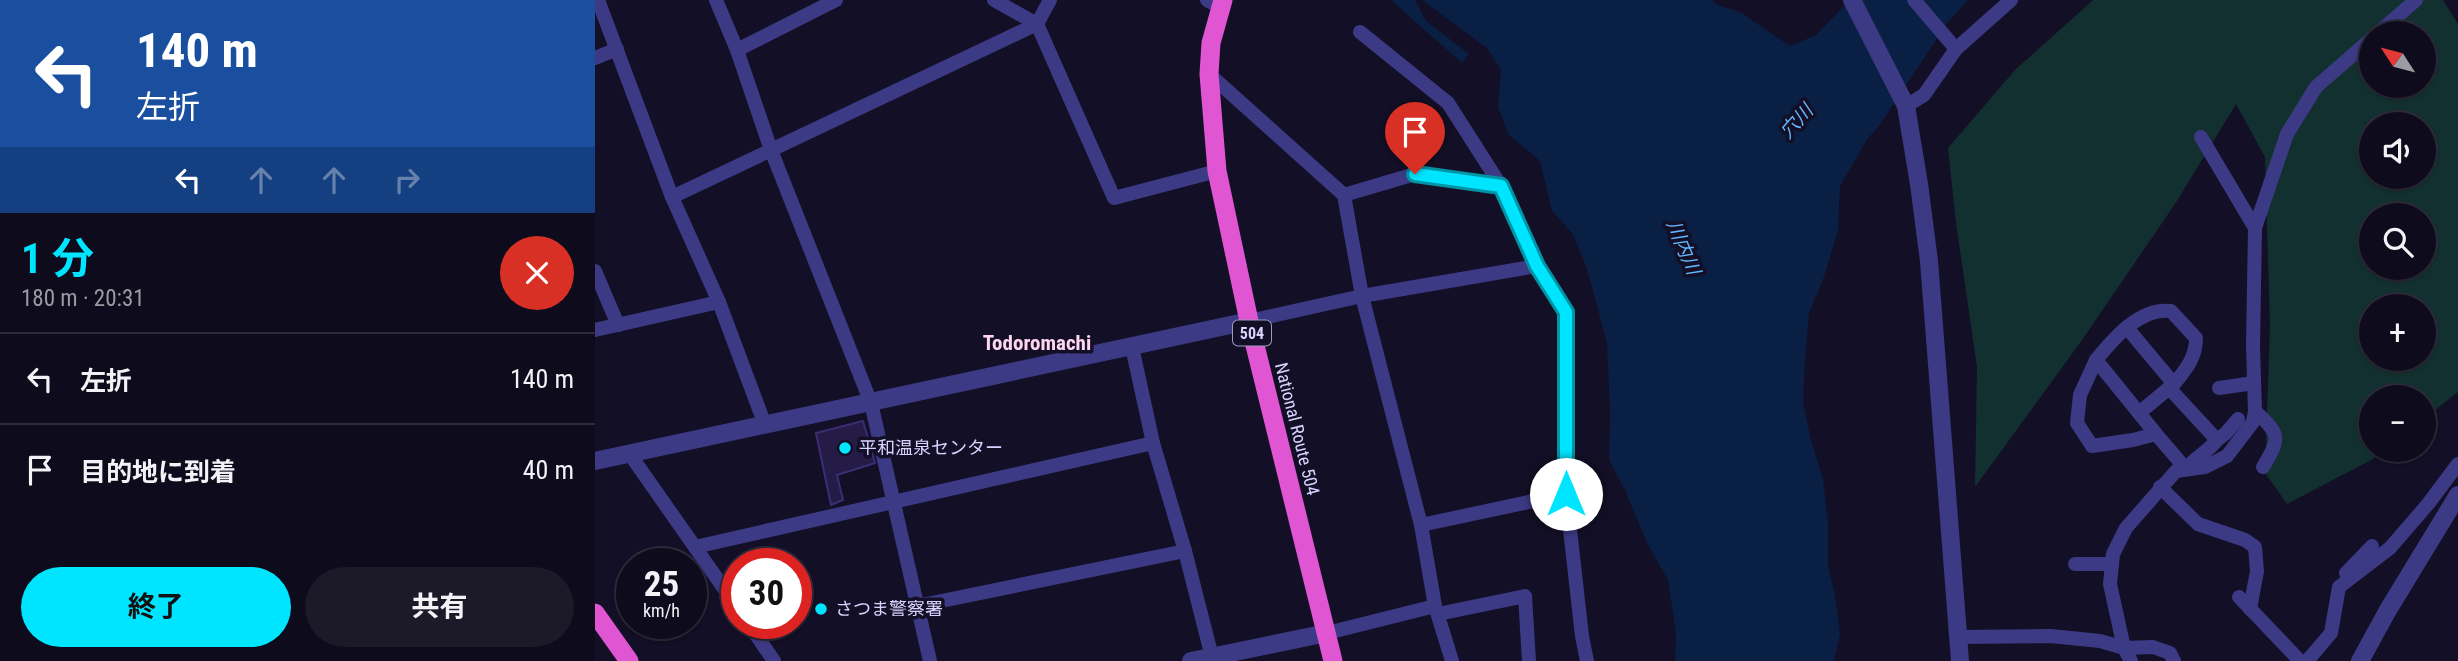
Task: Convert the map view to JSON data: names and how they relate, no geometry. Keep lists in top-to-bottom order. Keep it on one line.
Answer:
{"streets":{"highway":["504","National Route 504"]},"districts":["Todoromachi"],"water":["穴川","川内川"],"places":["平和温泉センター","さつま警察署"],"north":"top left","page":{"turn":["140 m","左折"],"map_buttons":["+","−"],"heading":["1 分","180 m · 20:31"],"list":[{"name":"左折","value":"140 m"},{"name":"目的地に到着","value":"40 m"}],"speed":"25 km/h","limit":"30","buttons":["終了","共有"]}}
